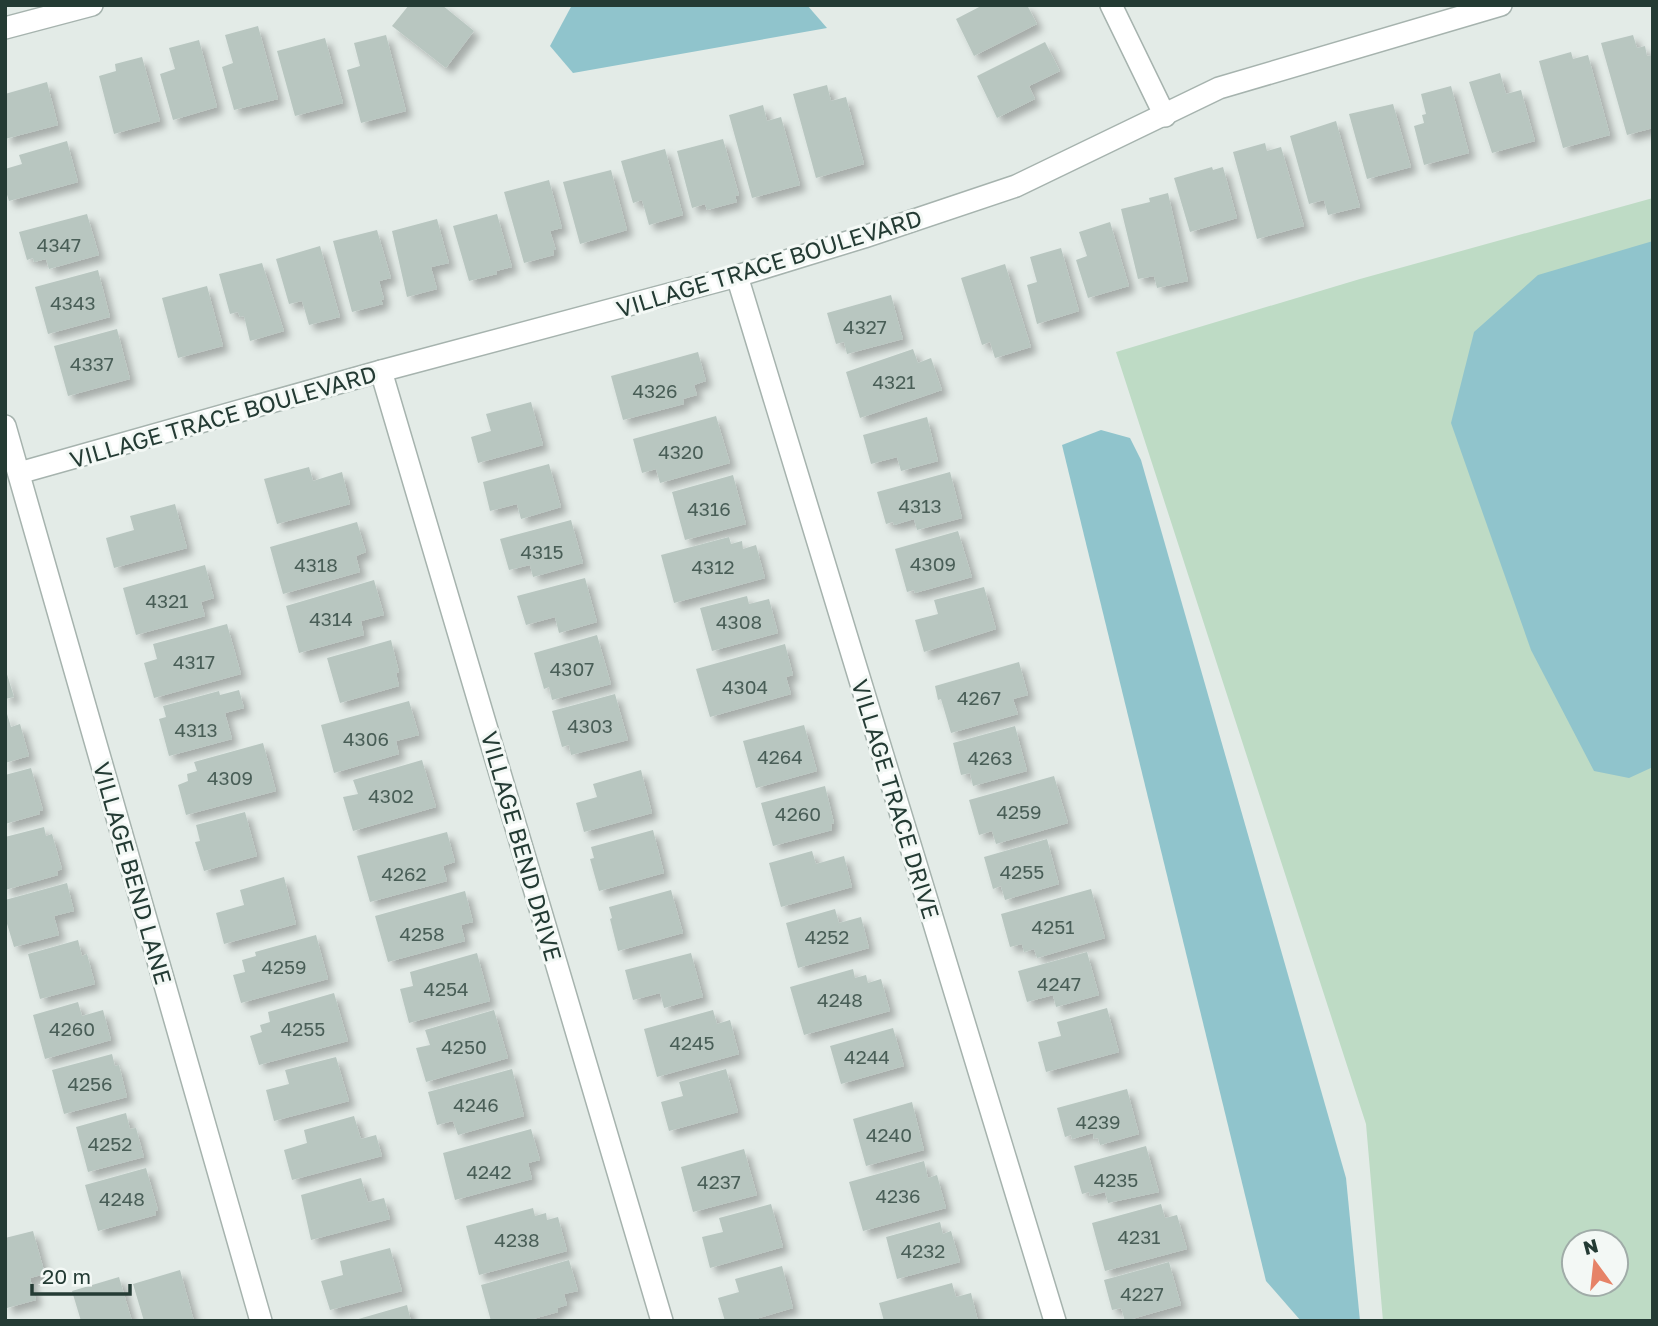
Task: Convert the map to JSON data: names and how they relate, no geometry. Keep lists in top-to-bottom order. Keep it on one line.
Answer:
{"streets":{"street":["VILLAGE TRACE BOULEVARD","VILLAGE TRACE DRIVE","VILLAGE BEND DRIVE","VILLAGE BEND LANE"]},"crossings":[["VILLAGE TRACE BOULEVARD","VILLAGE TRACE DRIVE"],["VILLAGE TRACE BOULEVARD","VILLAGE BEND DRIVE"],["VILLAGE TRACE BOULEVARD","VILLAGE BEND LANE"]],"house_numbers":["4347","4343","4327","4337","4321","4326","4320","4313","4316","4315","4309","4318","4312","4321","4314","4308","4317","4307","4304","4267","4303","4313","4306","4264","4263","4309","4302","4259","4260","4255","4262","4251","4258","4252","4259","4247","4254","4248","4260","4255","4245","4250","4244","4256","4246","4239","4240","4252","4242","4235","4237","4236","4248","4231","4238","4232","4227"],"scale_bar":"20 m","north":"top"}
